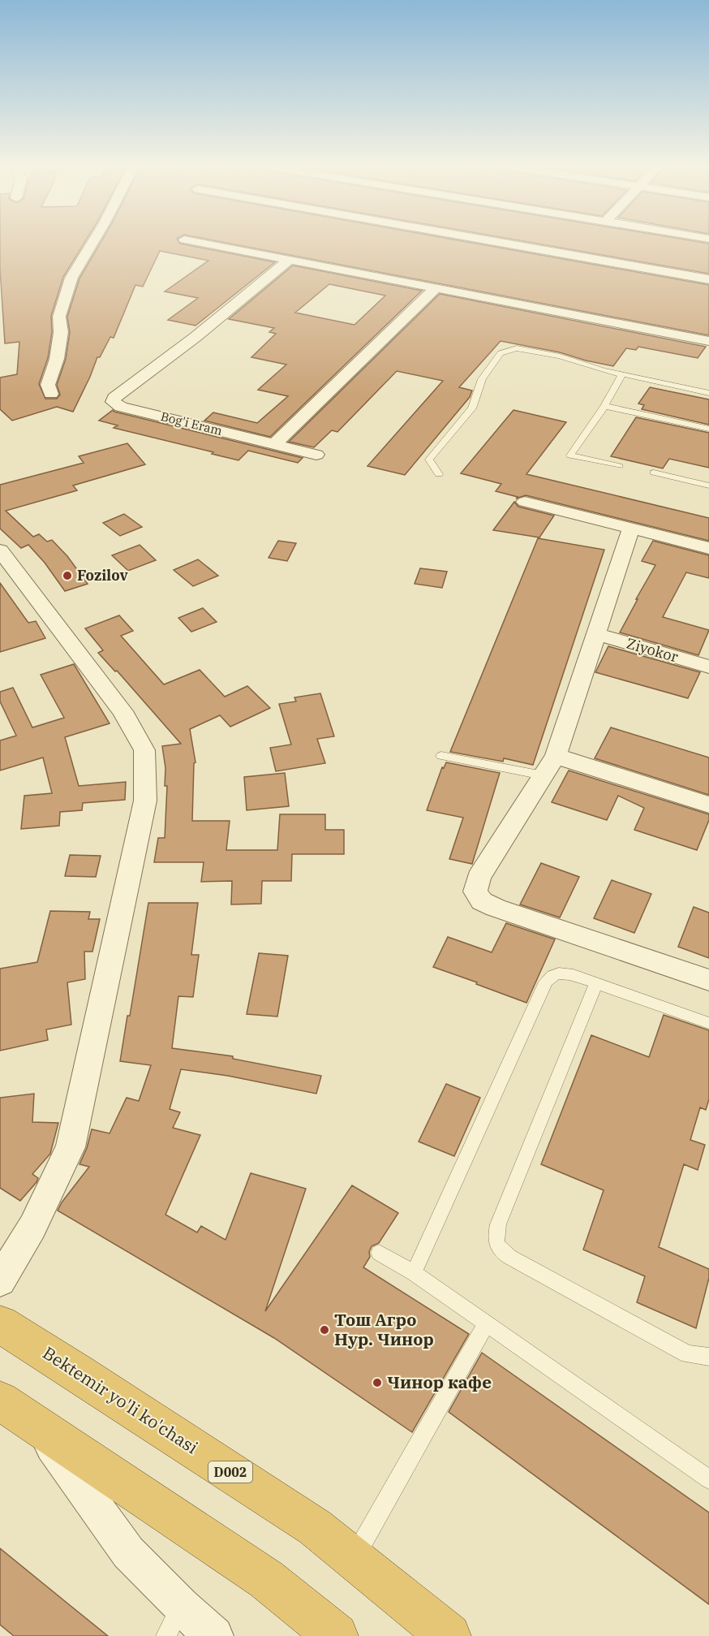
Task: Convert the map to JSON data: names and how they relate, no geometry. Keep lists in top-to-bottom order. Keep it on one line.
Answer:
{"streets":{"highway":["Bektemir yo'li ko'chasi","D002"],"street":["Bog'i Eram","Ziyokor"]},"places":["Fozilov","Тош Агро Нур. Чинор","Чинор кафе"]}
